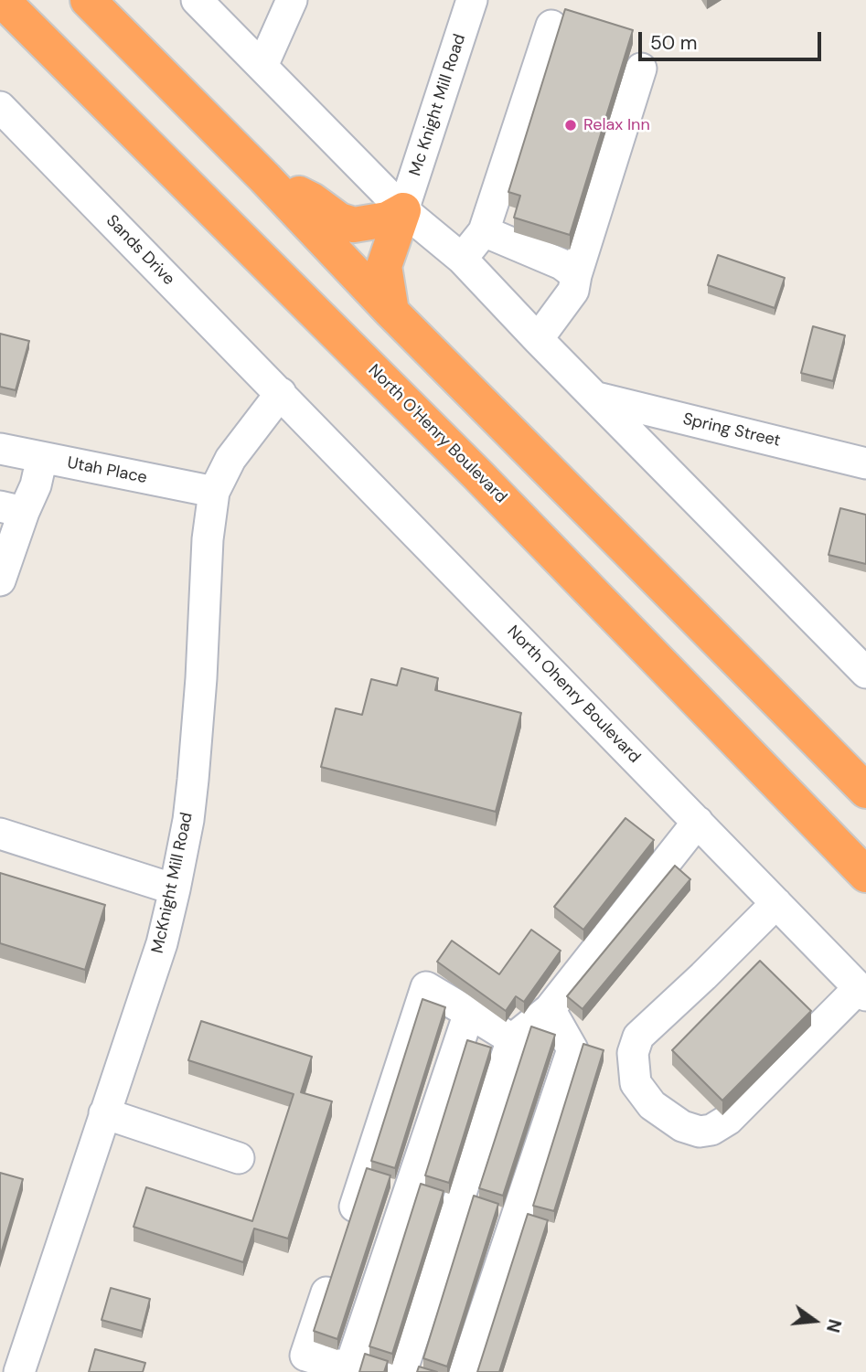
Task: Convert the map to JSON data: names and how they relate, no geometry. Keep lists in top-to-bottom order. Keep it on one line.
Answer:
{"streets":{"highway":["North O'Henry Boulevard"],"street":["Mc Knight Mill Road","Sands Drive","Spring Street","Utah Place","North Ohenry Boulevard","McKnight Mill Road"]},"crossings":[["Sands Drive","North Ohenry Boulevard"],["Sands Drive","McKnight Mill Road"],["Utah Place","McKnight Mill Road"],["North Ohenry Boulevard","McKnight Mill Road"]],"places":["Relax Inn"],"scale_bar":"50 m","north":"right"}
